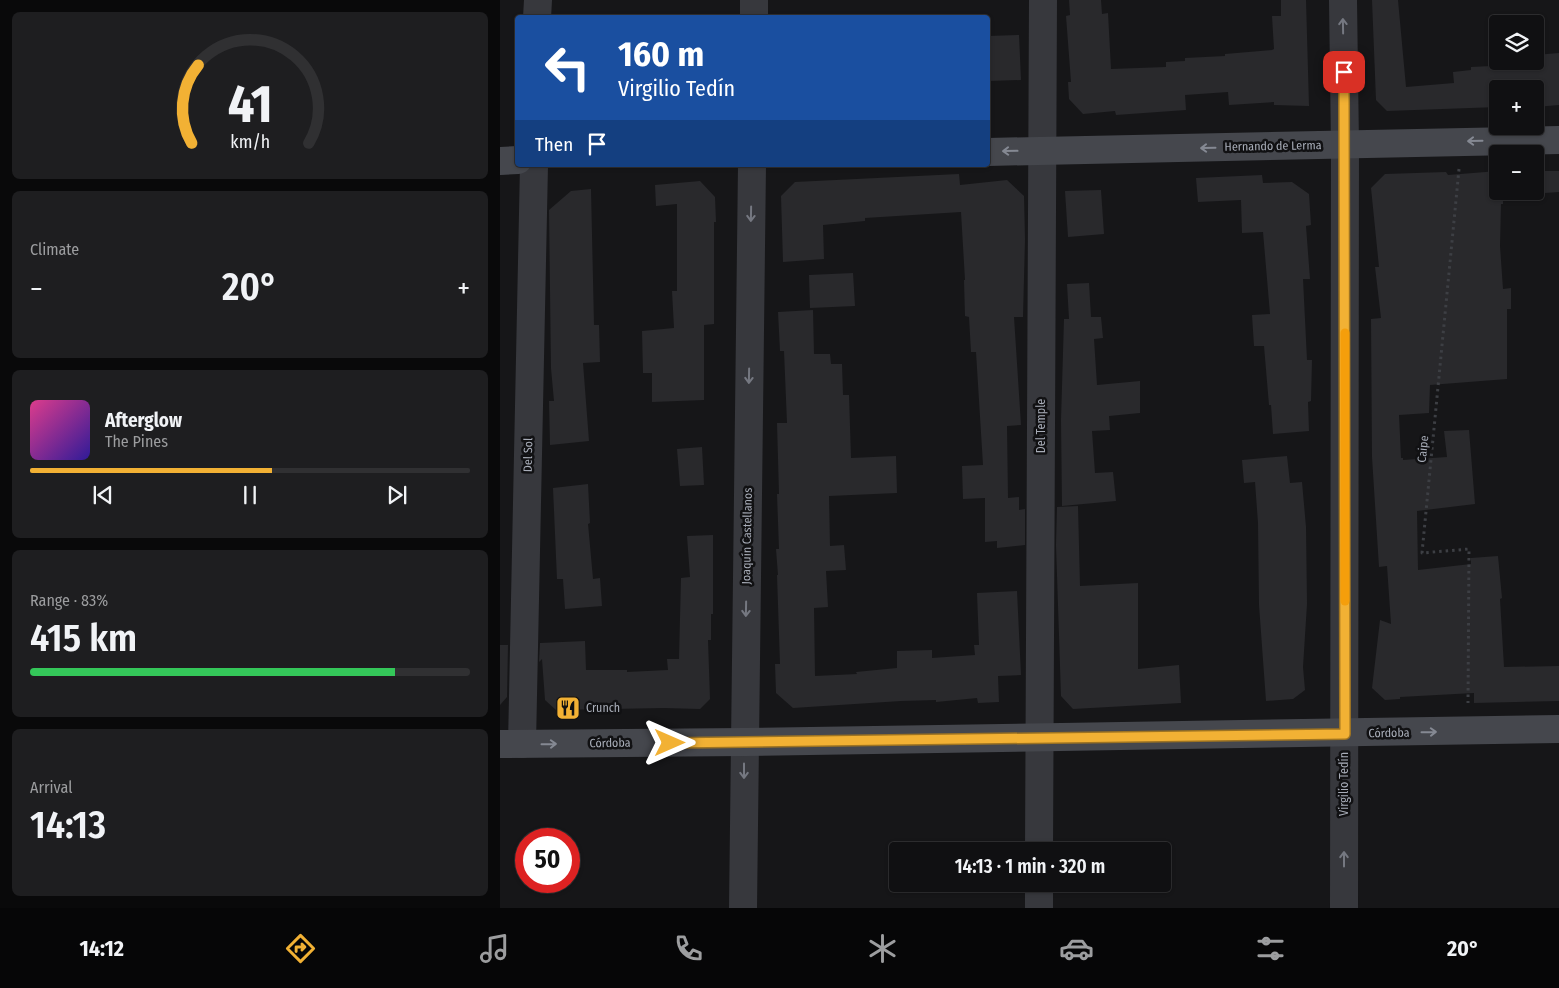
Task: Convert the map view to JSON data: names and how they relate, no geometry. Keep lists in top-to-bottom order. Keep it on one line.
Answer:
{"streets":{"main road":["Hernando de Lerma","Córdoba"],"street":["Del Temple","Del Sol","Joaquín Castellanos","Virgilio Tedín"],"path":["Caipe"]},"crossings":[["Hernando de Lerma","Del Temple"],["Hernando de Lerma","Caipe"],["Hernando de Lerma","Virgilio Tedín"],["Del Temple","Córdoba"],["Del Sol","Córdoba"],["Joaquín Castellanos","Córdoba"],["Córdoba","Virgilio Tedín"]],"one_way":["Hernando de Lerma","Joaquín Castellanos","Córdoba","Virgilio Tedín"],"places":{"restaurant":["Crunch"]},"page":{"map_buttons":["+","−"],"turn":["160 m","Virgilio Tedín"],"then":"Then","tile":["Climate",["Range · 83%","415 km"],["Arrival","14:13"]],"heat":["−","20°","+"],"song":["Afterglow","The Pines"],"limit":"50","trip":"14:13 · 1 min · 320 m","tabs":["14:12","20°"],"gauge":["41","km/h"]}}
